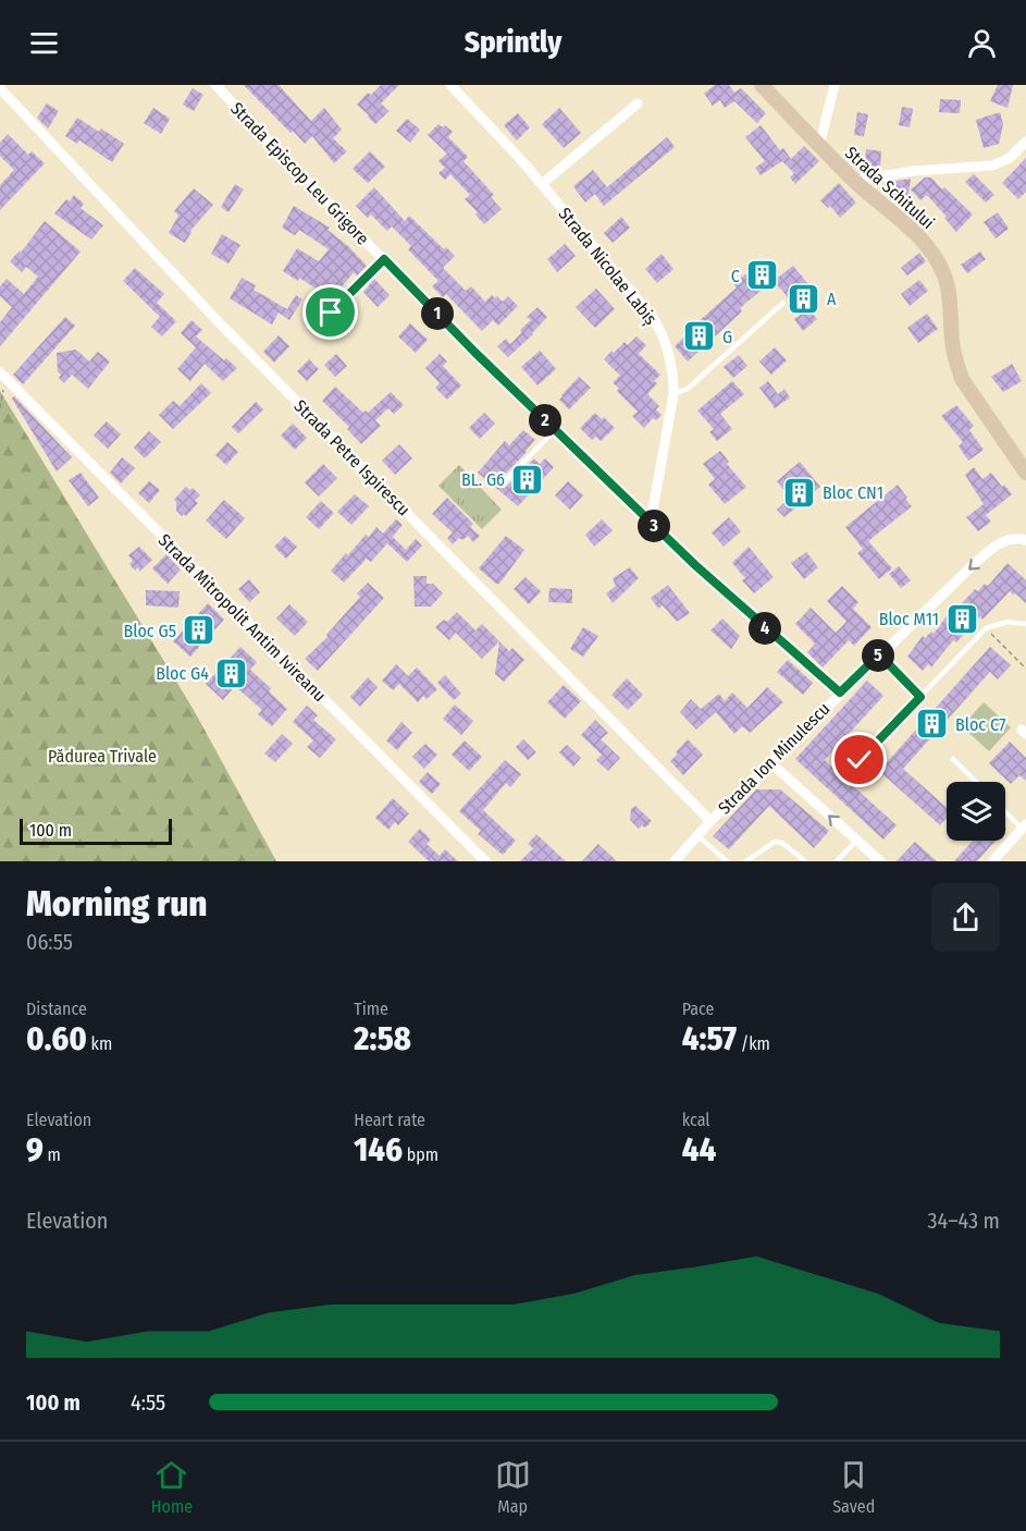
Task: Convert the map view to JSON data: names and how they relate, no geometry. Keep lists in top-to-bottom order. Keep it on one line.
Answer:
{"streets":{"main road":["Strada Schitului"],"street":["Strada Episcop Leu Grigore","Strada Nicolae Labiș","Strada Petre Ispirescu","Strada Mitropolit Antim Ivireanu","Strada Ion Minulescu"]},"crossings":[["Strada Episcop Leu Grigore","Strada Nicolae Labiș"],["Strada Episcop Leu Grigore","Strada Ion Minulescu"],["Strada Petre Ispirescu","Strada Ion Minulescu"]],"one_way":["Strada Ion Minulescu"],"parks":["Pădurea Trivale"],"places":{"building":["C","A","G","BL. G6","Bloc CN1","Bloc M11","Bloc G5","Bloc G4","Bloc C7"]},"scale_bar":"100 m","page":{"header":"Sprintly","pins":["1","2","3","4","5"],"scale":"100 m","heading":["Morning run","06:55"],"stats":[["Distance","0.60 km"],["Time","2:58"],["Pace","4:57 /km"],["Elevation","9 m"],["Heart rate","146 bpm"],["kcal","44"]],"chart":["Elevation","34–43 m"],"list":[{"name":"100 m","note":"4:55"}],"tabs":["Home","Map","Saved"]}}
